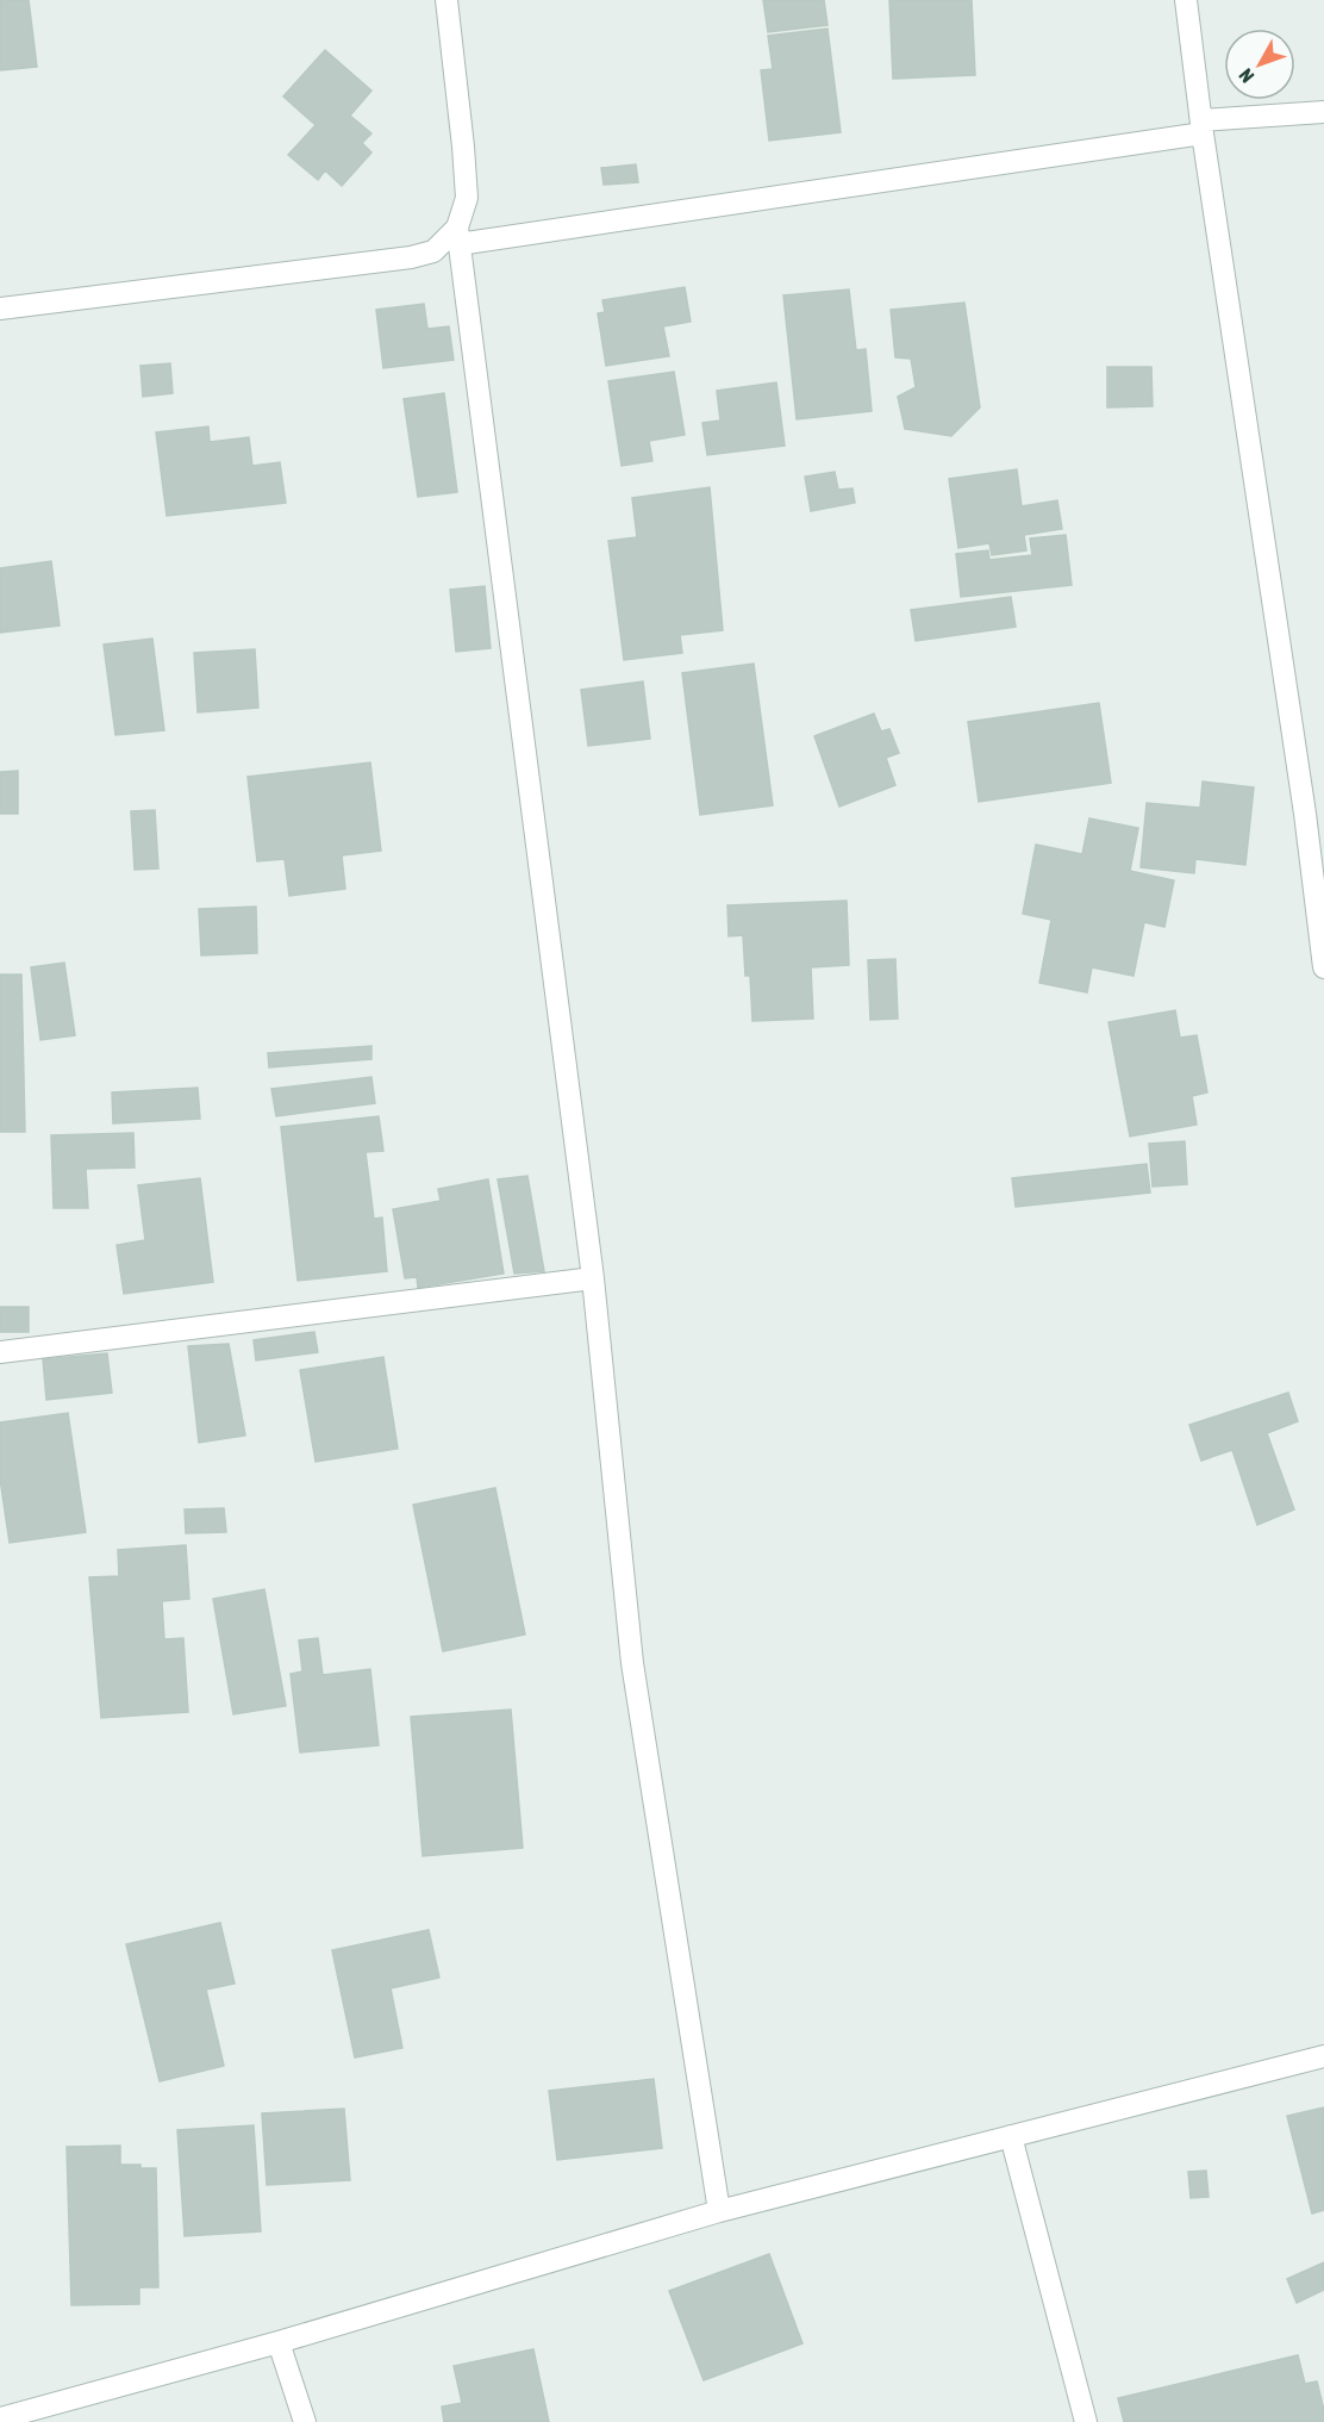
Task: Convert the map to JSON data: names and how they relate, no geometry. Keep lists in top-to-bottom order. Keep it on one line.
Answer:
{"north":"bottom left"}
